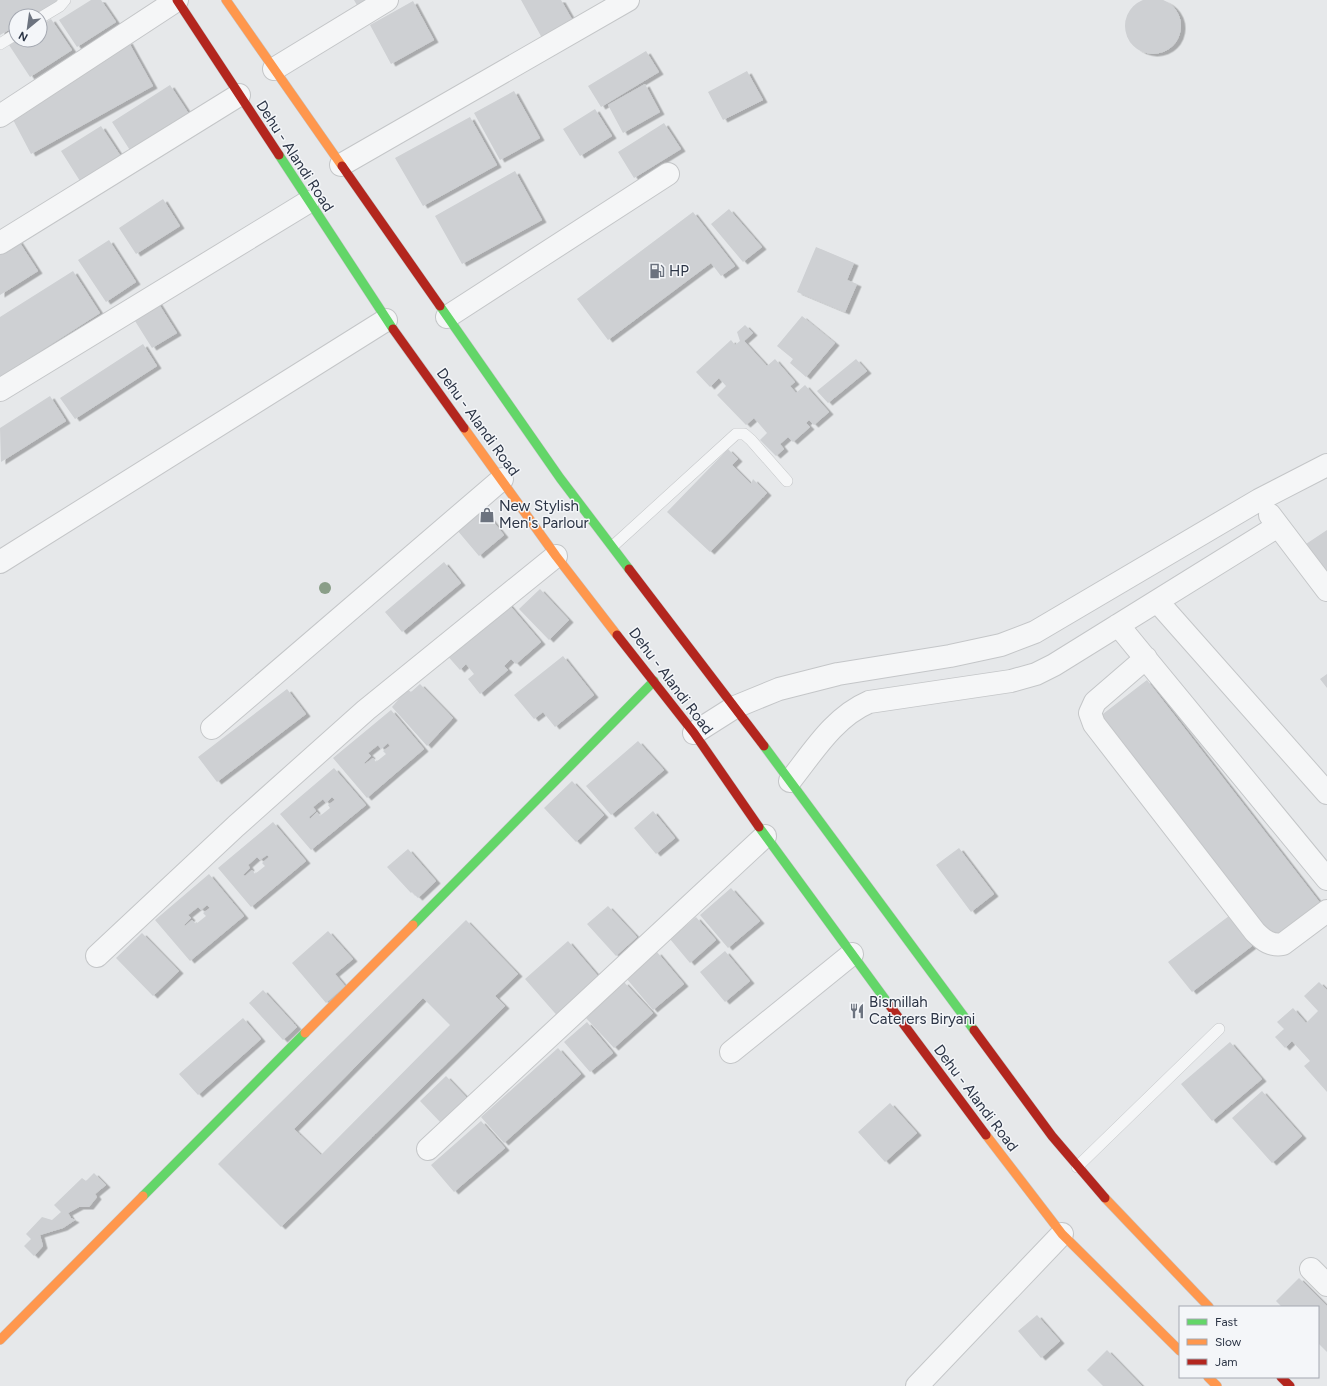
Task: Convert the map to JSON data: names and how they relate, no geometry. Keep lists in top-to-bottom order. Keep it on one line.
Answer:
{"streets":{"main road":["Dehu - Alandi Road"]},"places":{"fuel station":["HP"],"shop":["New Stylish Men's Parlour"],"restaurant":["Bismillah Caterers Biryani"]},"legend":["Fast","Slow","Jam"],"north":"bottom left"}
